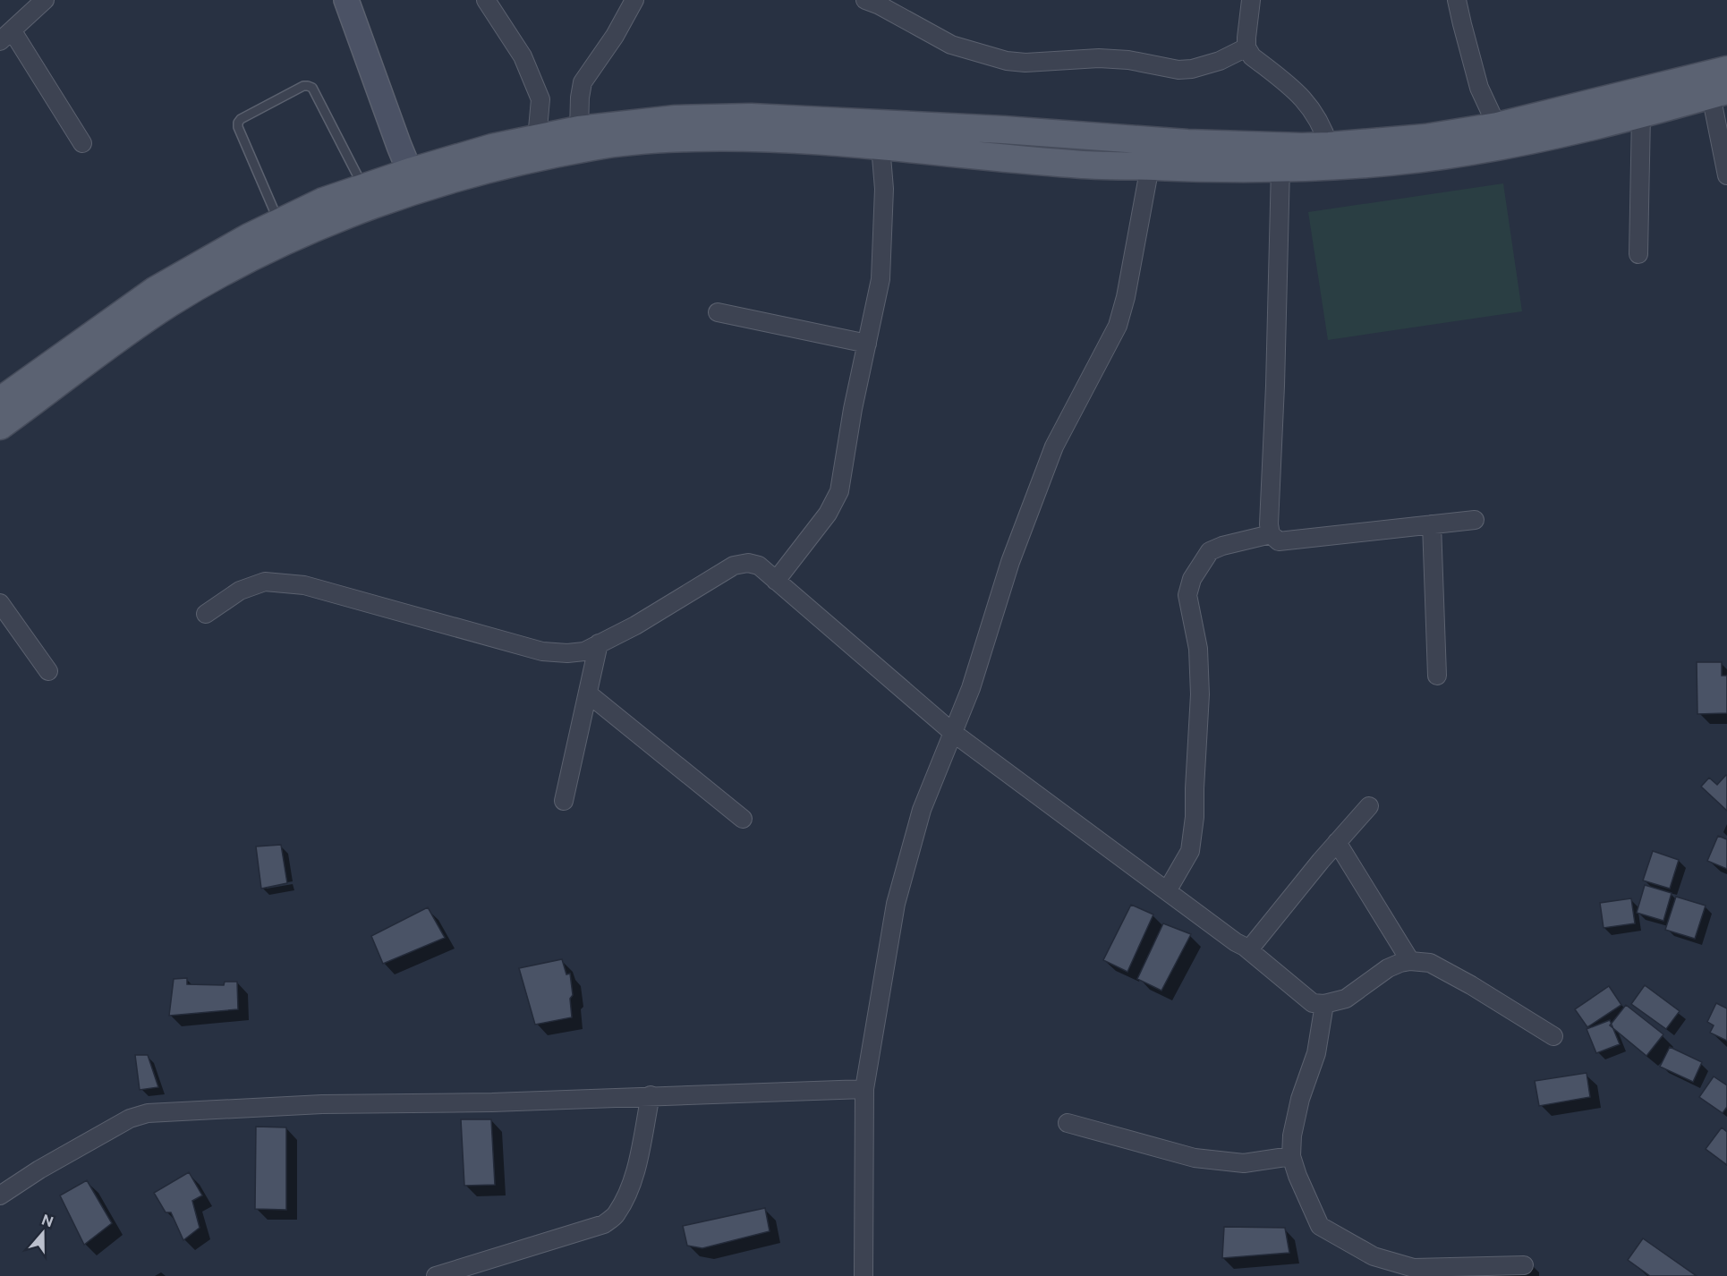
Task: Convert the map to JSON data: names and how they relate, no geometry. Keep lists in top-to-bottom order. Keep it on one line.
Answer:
{"north":"top"}
